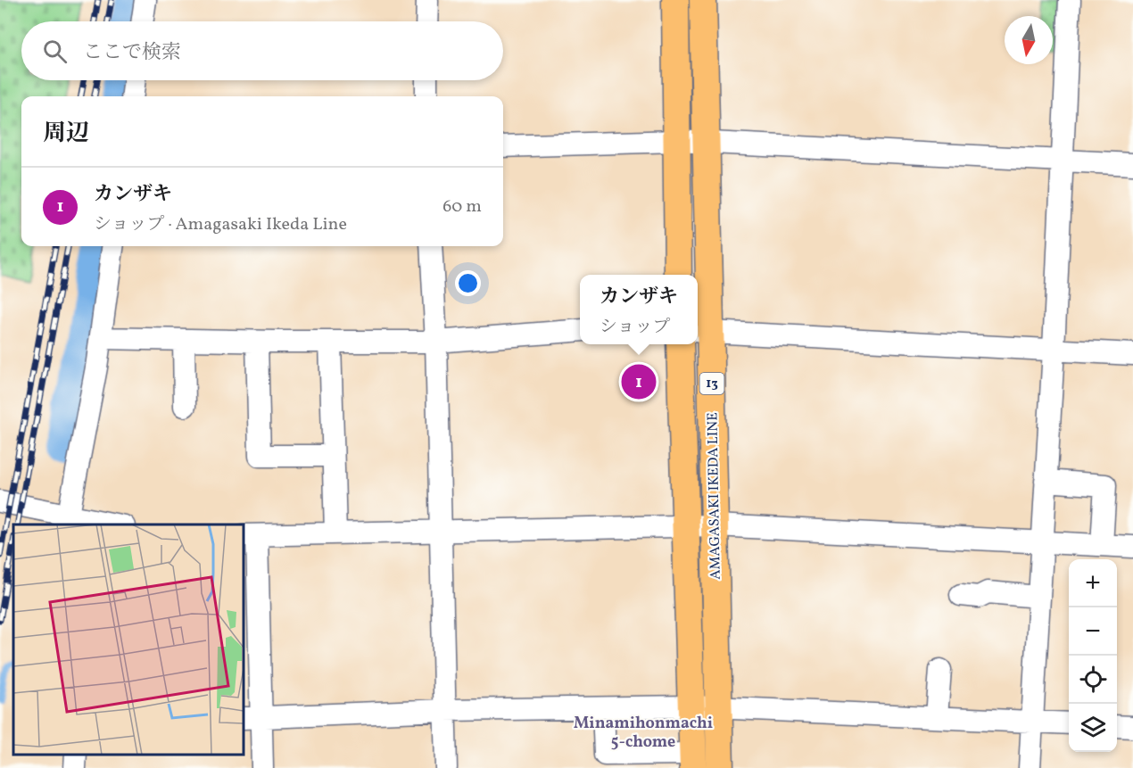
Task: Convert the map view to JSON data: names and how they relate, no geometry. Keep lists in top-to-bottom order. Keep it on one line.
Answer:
{"streets":{"main road":["13","AMAGASAKI IKEDA LINE"]},"districts":["Minamihonmachi 5-chome"],"north":"bottom","page":{"search":"ここで検索","heading":"周辺","list":[{"mark":"1","name":"カンザキ","note":"ショップ · Amagasaki Ikeda Line","value":"60 m"}],"popup":["カンザキ","ショップ"],"pins":"1","map_buttons":["+","−"]}}
